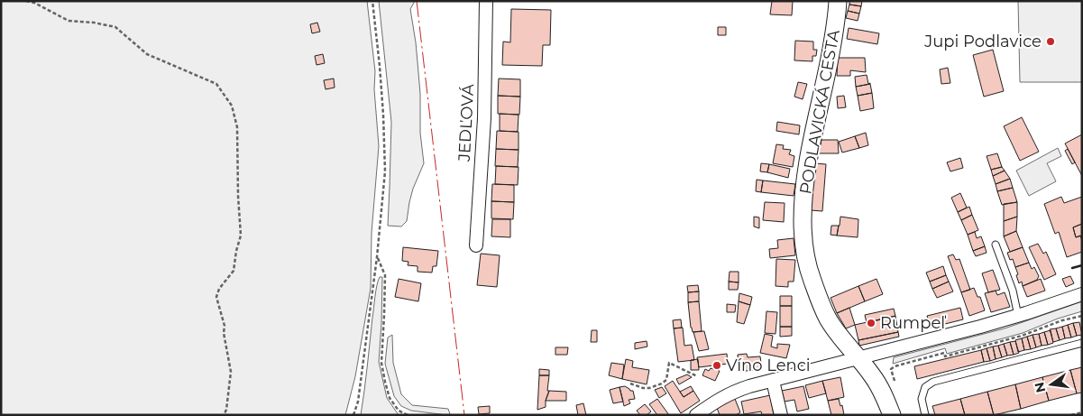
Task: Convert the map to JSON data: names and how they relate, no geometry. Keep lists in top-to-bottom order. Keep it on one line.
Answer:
{"streets":{"main road":["PODLAVICKÁ CESTA"],"street":["JEDĽOVÁ"]},"places":["Jupi Podlavice","Rumpeľ","Víno Lenci"],"north":"left"}
